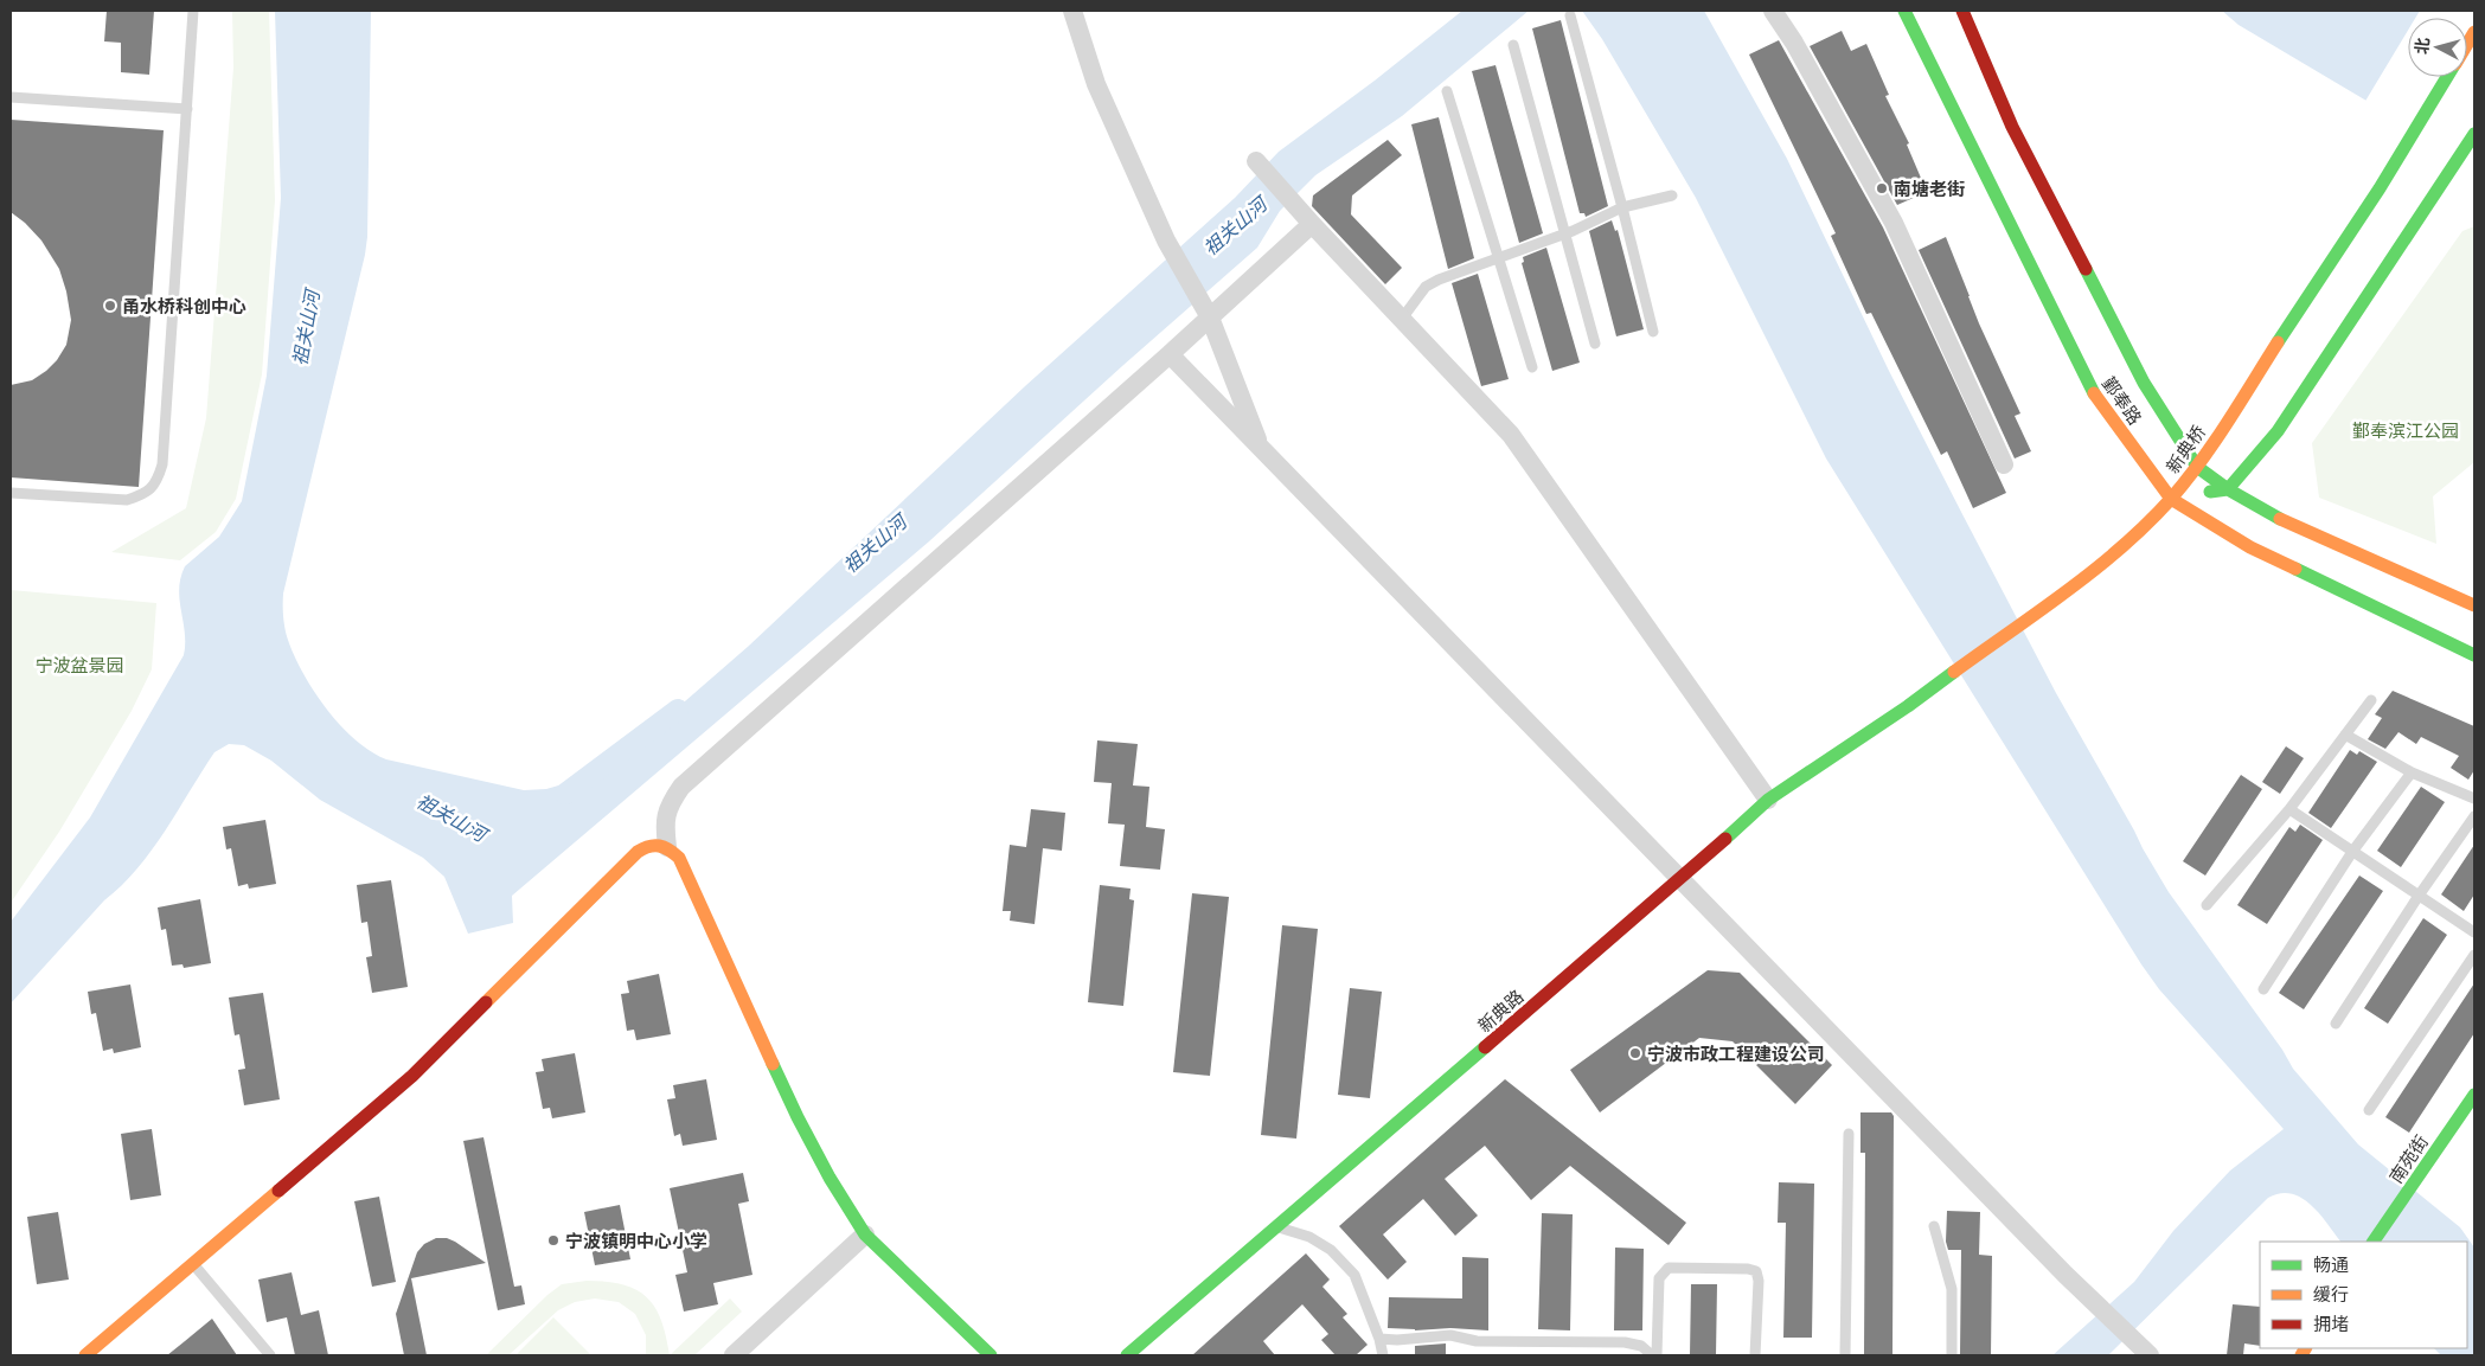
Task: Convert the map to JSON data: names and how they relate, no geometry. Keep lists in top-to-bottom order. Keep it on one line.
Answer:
{"streets":{"main road":["鄞奉路","新典桥","新典路","南苑街"]},"crossings":[["鄞奉路","新典桥"],["鄞奉路","新典路"],["新典桥","新典路"]],"water":["祖关山河"],"parks":["鄞奉滨江公园","宁波盆景园"],"places":["南塘老街","甬水桥科创中心","宁波市政工程建设公司","宁波镇明中心小学"],"legend":["畅通","缓行","拥堵"],"north":"left"}
